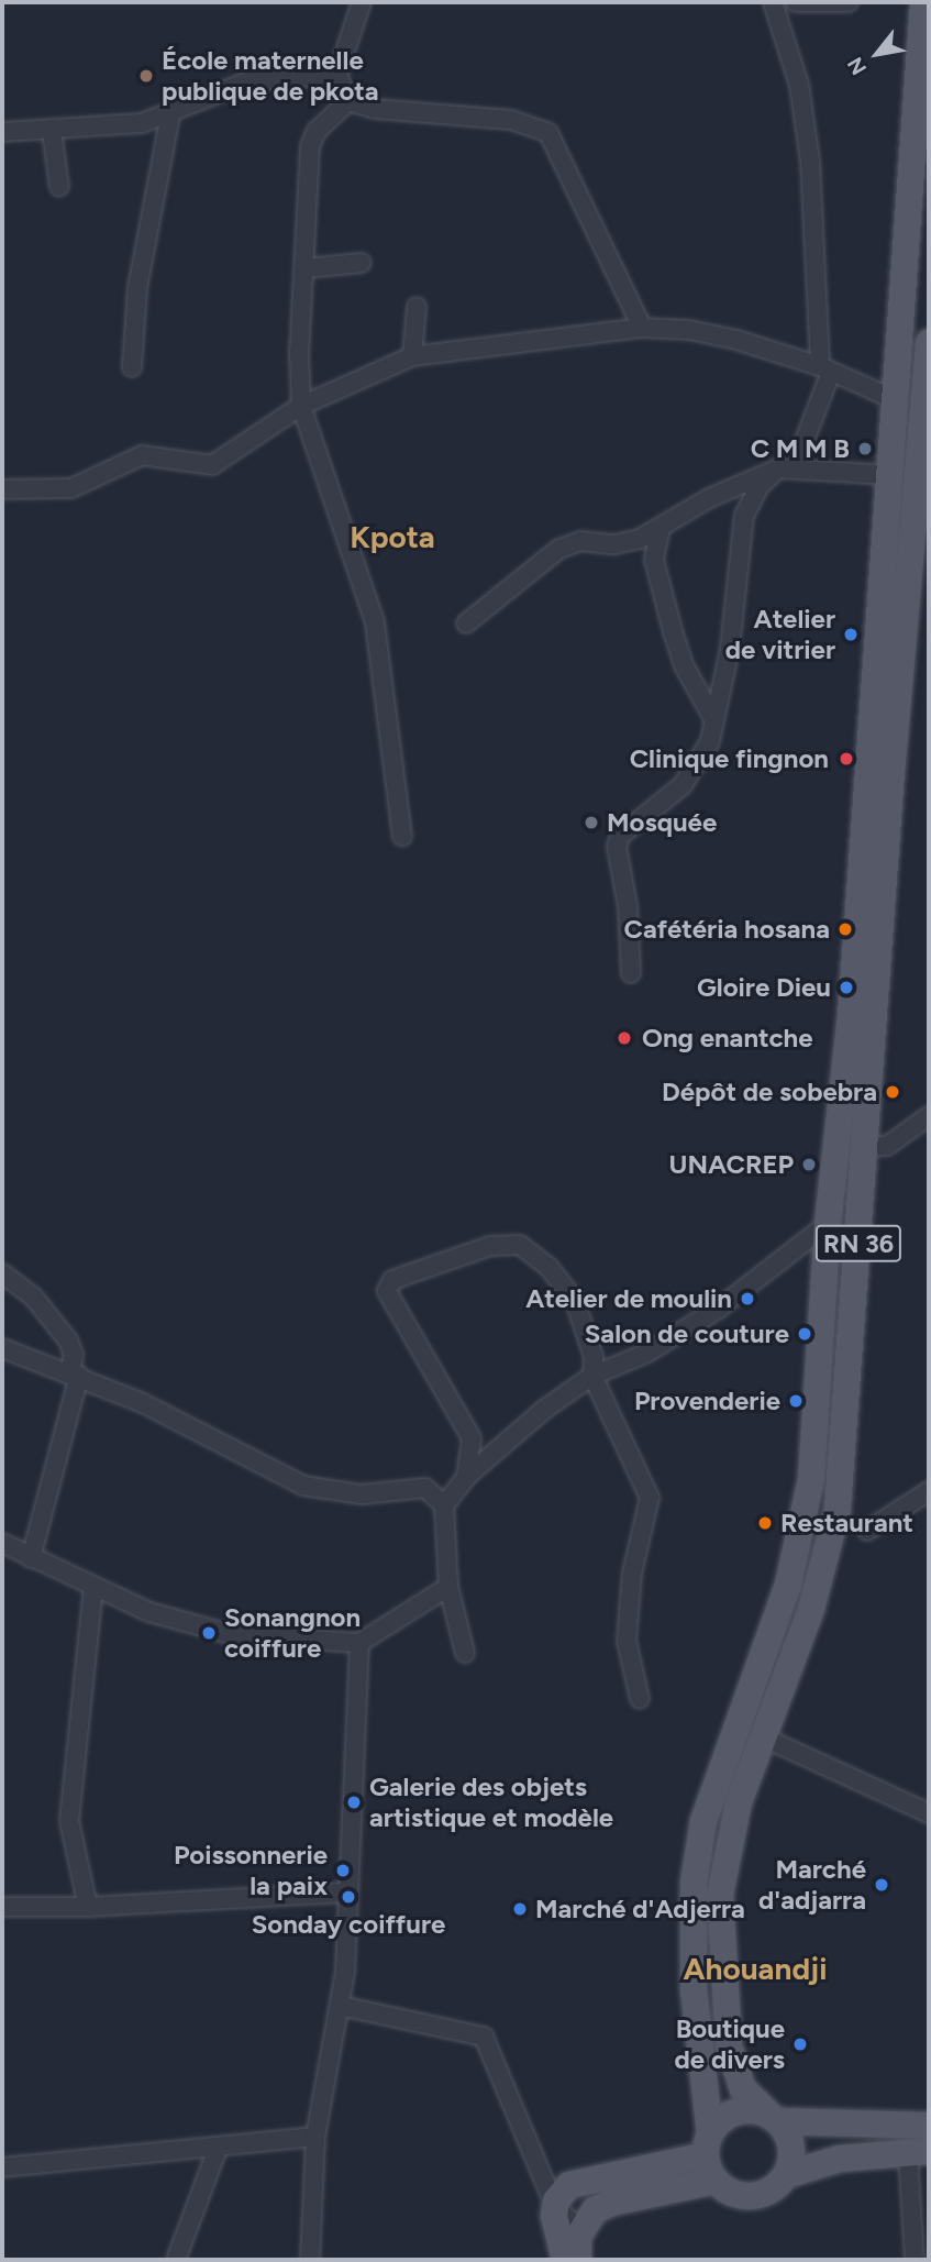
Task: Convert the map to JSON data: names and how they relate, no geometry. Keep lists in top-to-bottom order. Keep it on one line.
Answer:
{"streets":{"main road":["RN 36"]},"districts":["Kpota","Ahouandji"],"places":["École maternelle publique de pkota","C M M B","Atelier de vitrier","Clinique fingnon","Mosquée","Cafétéria hosana","Gloire Dieu","Ong enantche","Dépôt de sobebra","UNACREP","Atelier de moulin","Salon de couture","Provenderie","Restaurant","Sonangnon coiffure","Galerie des objets artistique et modèle","Poissonnerie la paix","Marché d'adjarra","Sonday coiffure","Marché d'Adjerra","Boutique de divers"],"north":"bottom left"}
